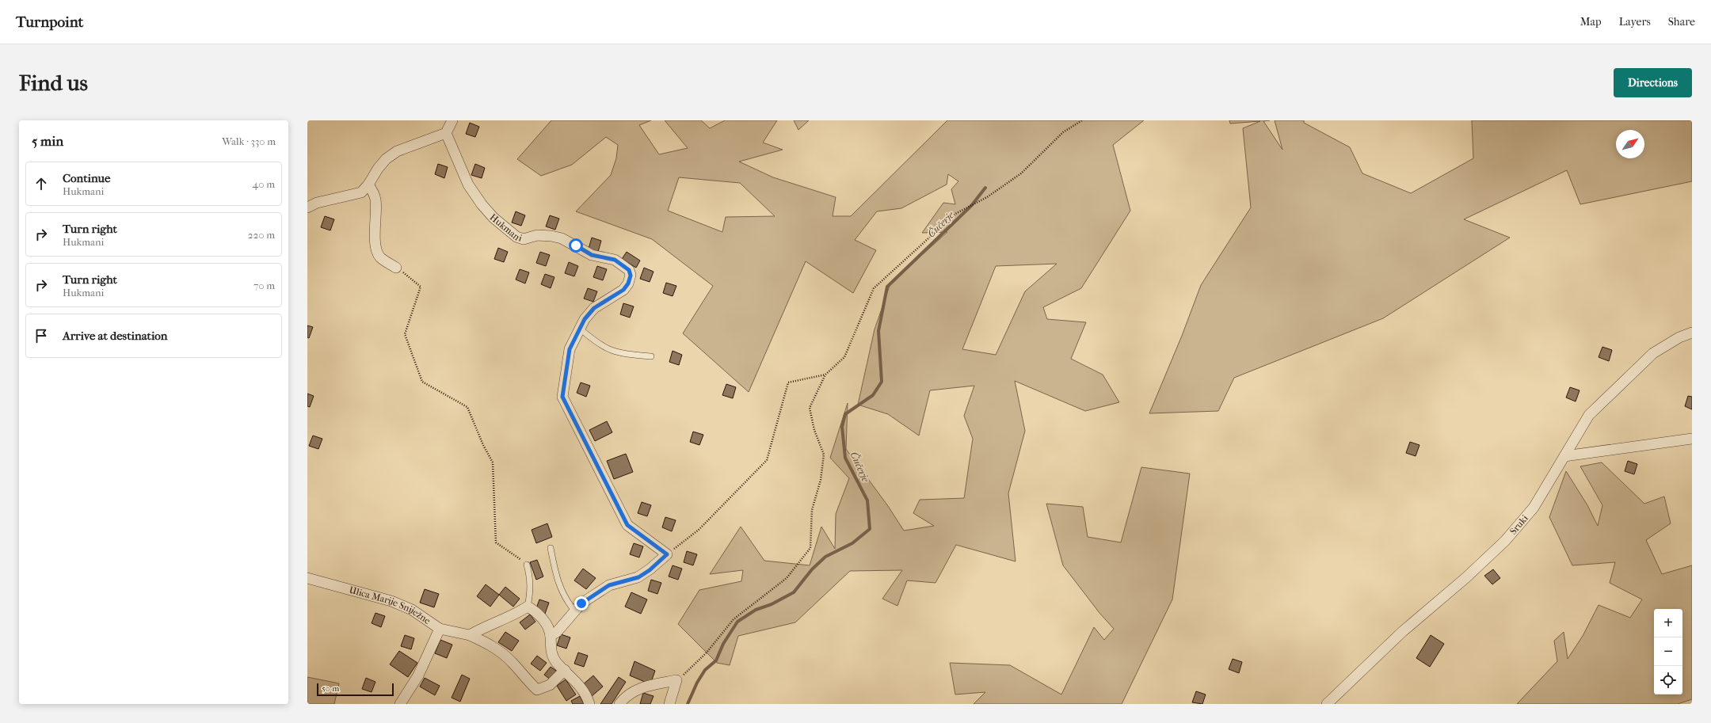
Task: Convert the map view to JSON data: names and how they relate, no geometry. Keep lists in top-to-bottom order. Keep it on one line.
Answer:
{"streets":{"street":["Hukmani","Sruki","Ulica Marije Sniježne"]},"water":["Čučerje"],"scale_bar":"50 m","north":"top right","page":{"header":"Turnpoint","nav":["Map","Layers","Share"],"buttons":"Directions","title":"Find us","heading":["5 min","Walk · 330 m"],"list":[["Continue","Hukmani","40 m"],["Turn right","Hukmani","220 m"],["Turn right","Hukmani","70 m"],"Arrive at destination"],"map_buttons":["+","−"],"scale":"50 m"}}
